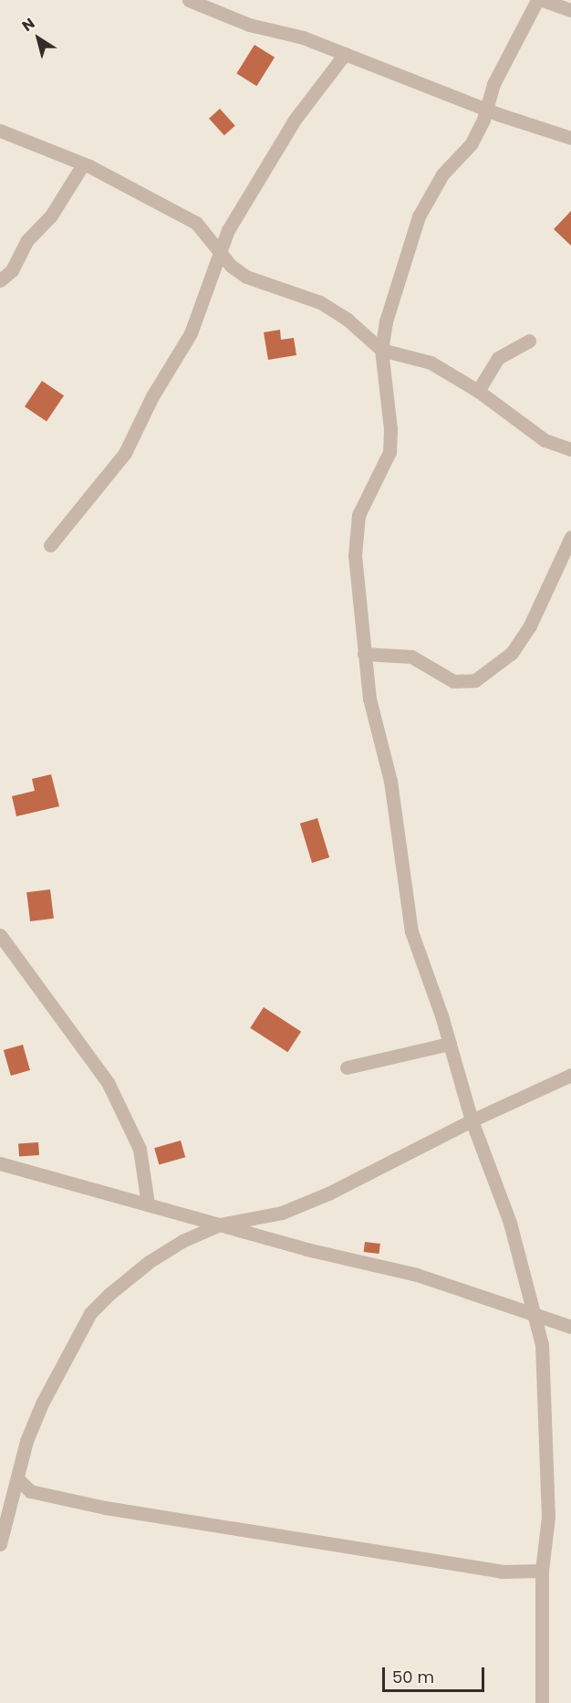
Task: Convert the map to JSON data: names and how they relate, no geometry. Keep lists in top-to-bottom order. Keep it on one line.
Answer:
{"scale_bar":"50 m","north":"top left"}
